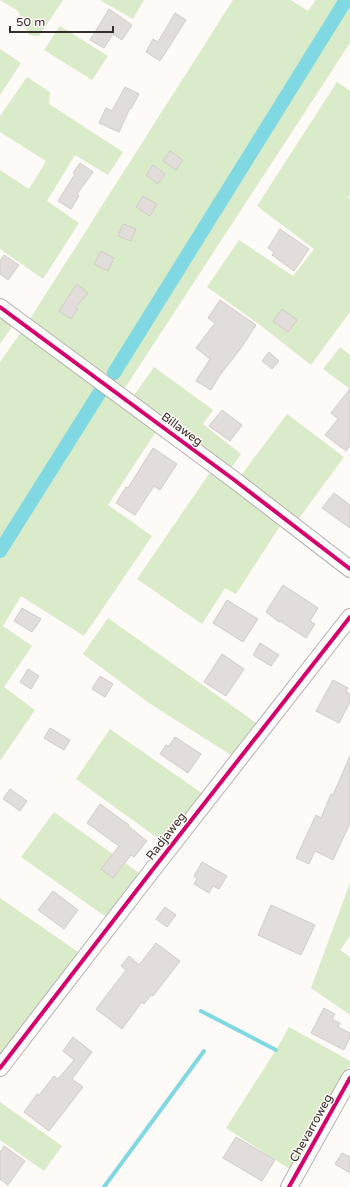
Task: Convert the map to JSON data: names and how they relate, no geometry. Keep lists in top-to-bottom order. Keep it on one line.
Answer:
{"streets":{"street":["Billaweg","Radjaweg","Chevarroweg"]},"scale_bar":"50 m"}
